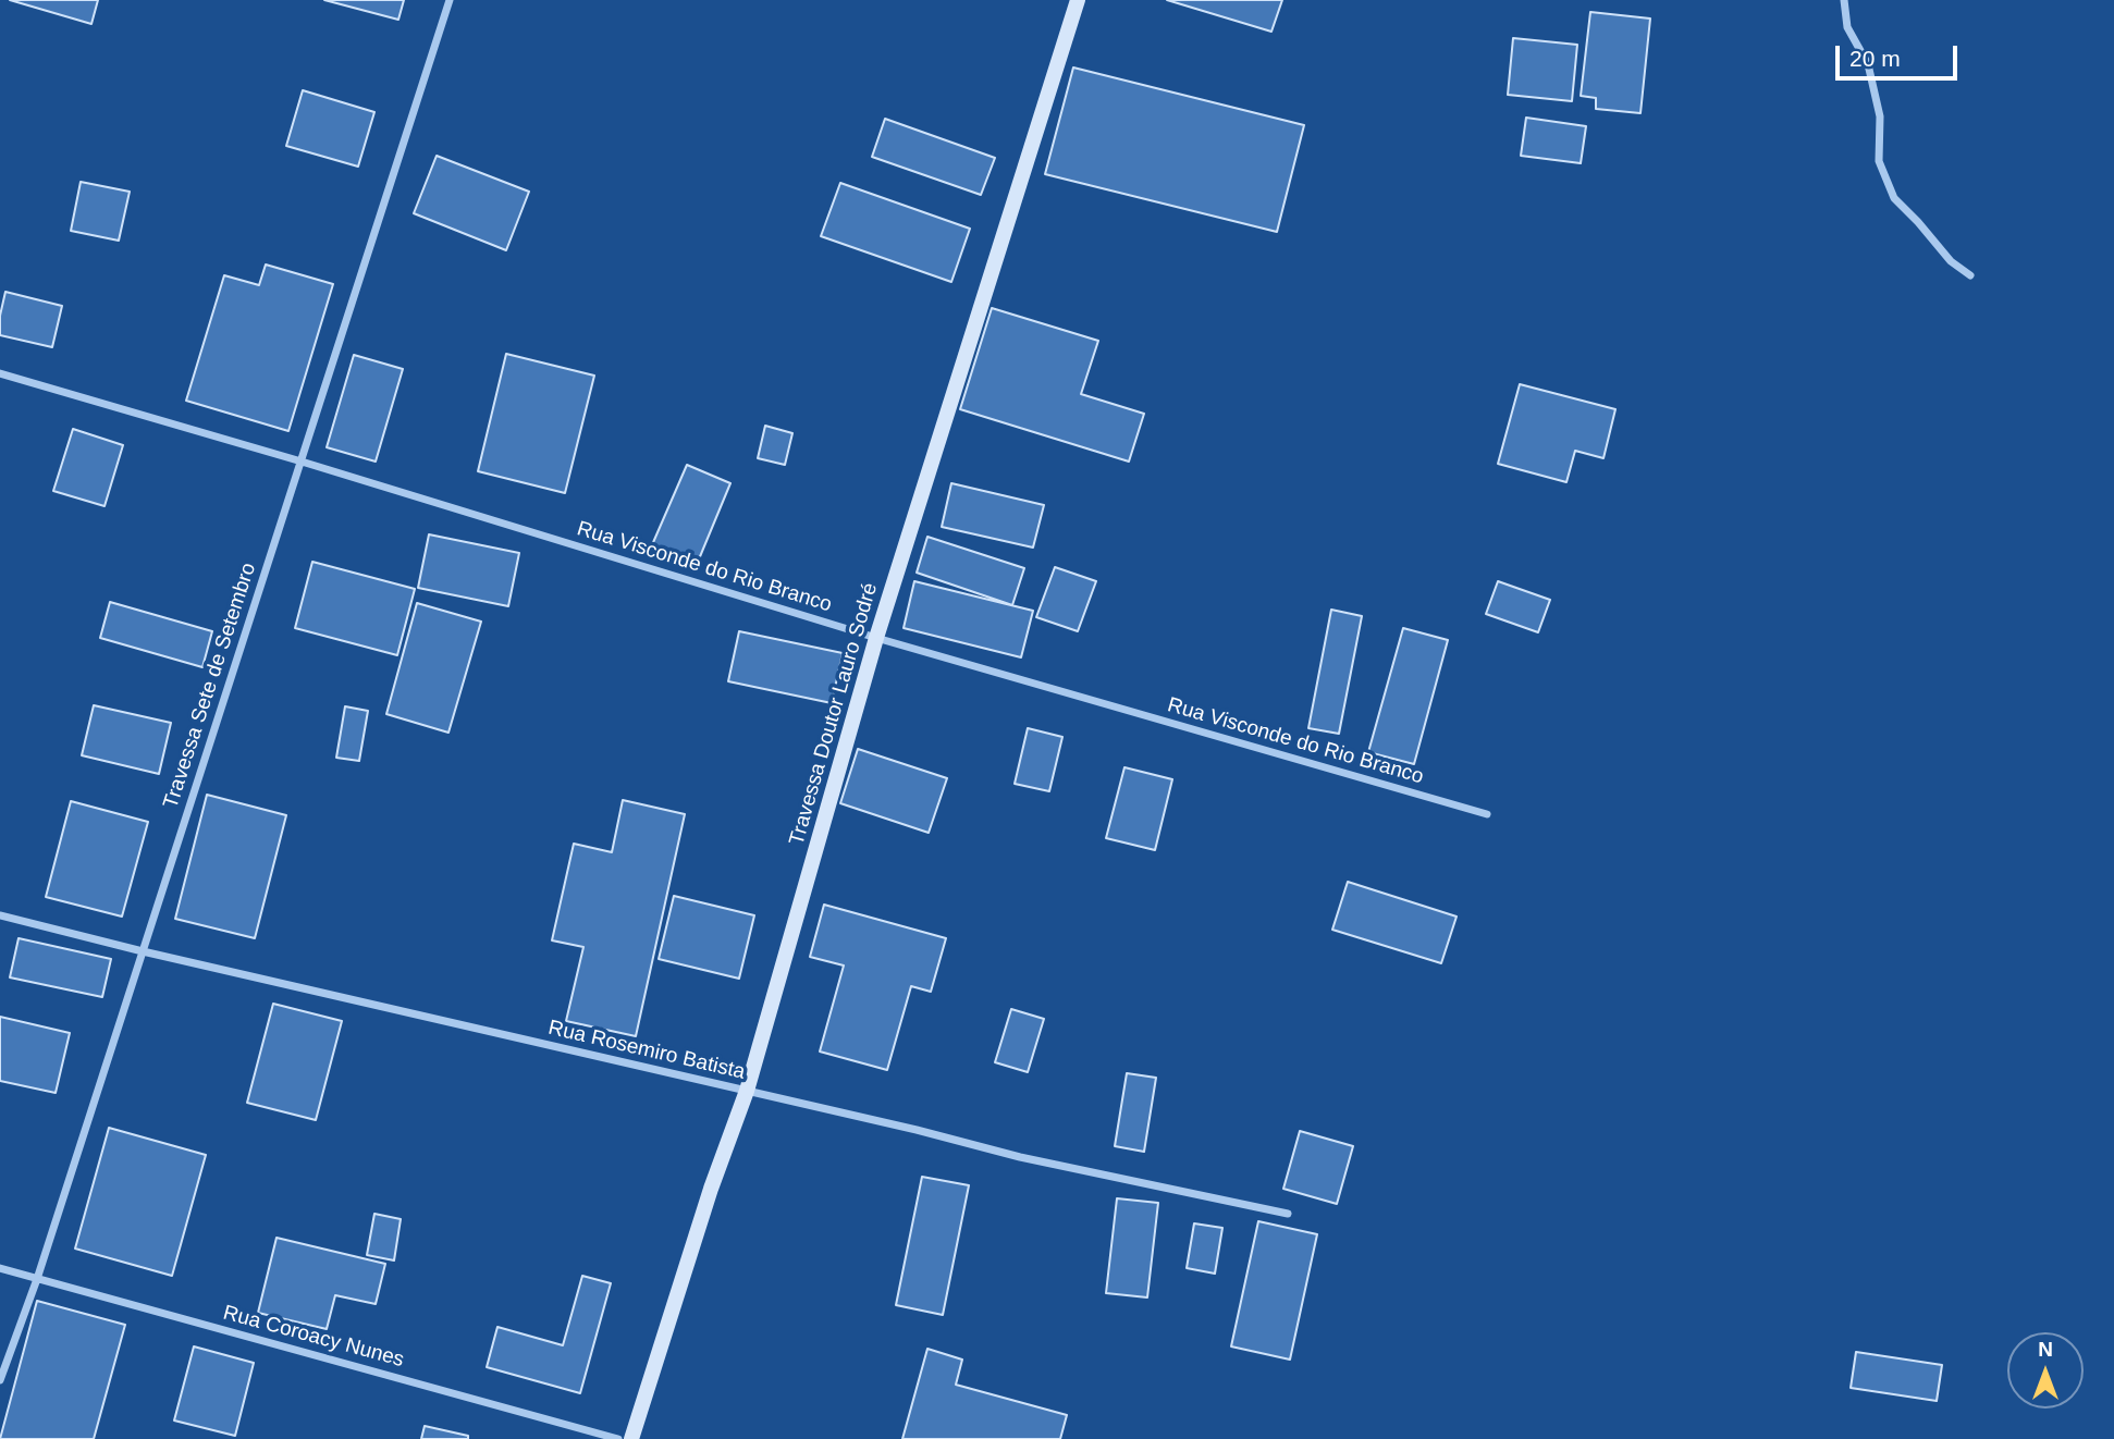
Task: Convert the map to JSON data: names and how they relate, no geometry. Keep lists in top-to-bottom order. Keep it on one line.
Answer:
{"streets":{"street":["Rua Visconde do Rio Branco","Travessa Sete de Setembro","Travessa Doutor Lauro Sodré","Rua Rosemiro Batista","Rua Coroacy Nunes"]},"crossings":[["Rua Visconde do Rio Branco","Travessa Sete de Setembro"],["Rua Visconde do Rio Branco","Travessa Doutor Lauro Sodré"],["Travessa Sete de Setembro","Rua Rosemiro Batista"],["Travessa Sete de Setembro","Rua Coroacy Nunes"],["Travessa Doutor Lauro Sodré","Rua Rosemiro Batista"]],"scale_bar":"20 m","north":"top"}
